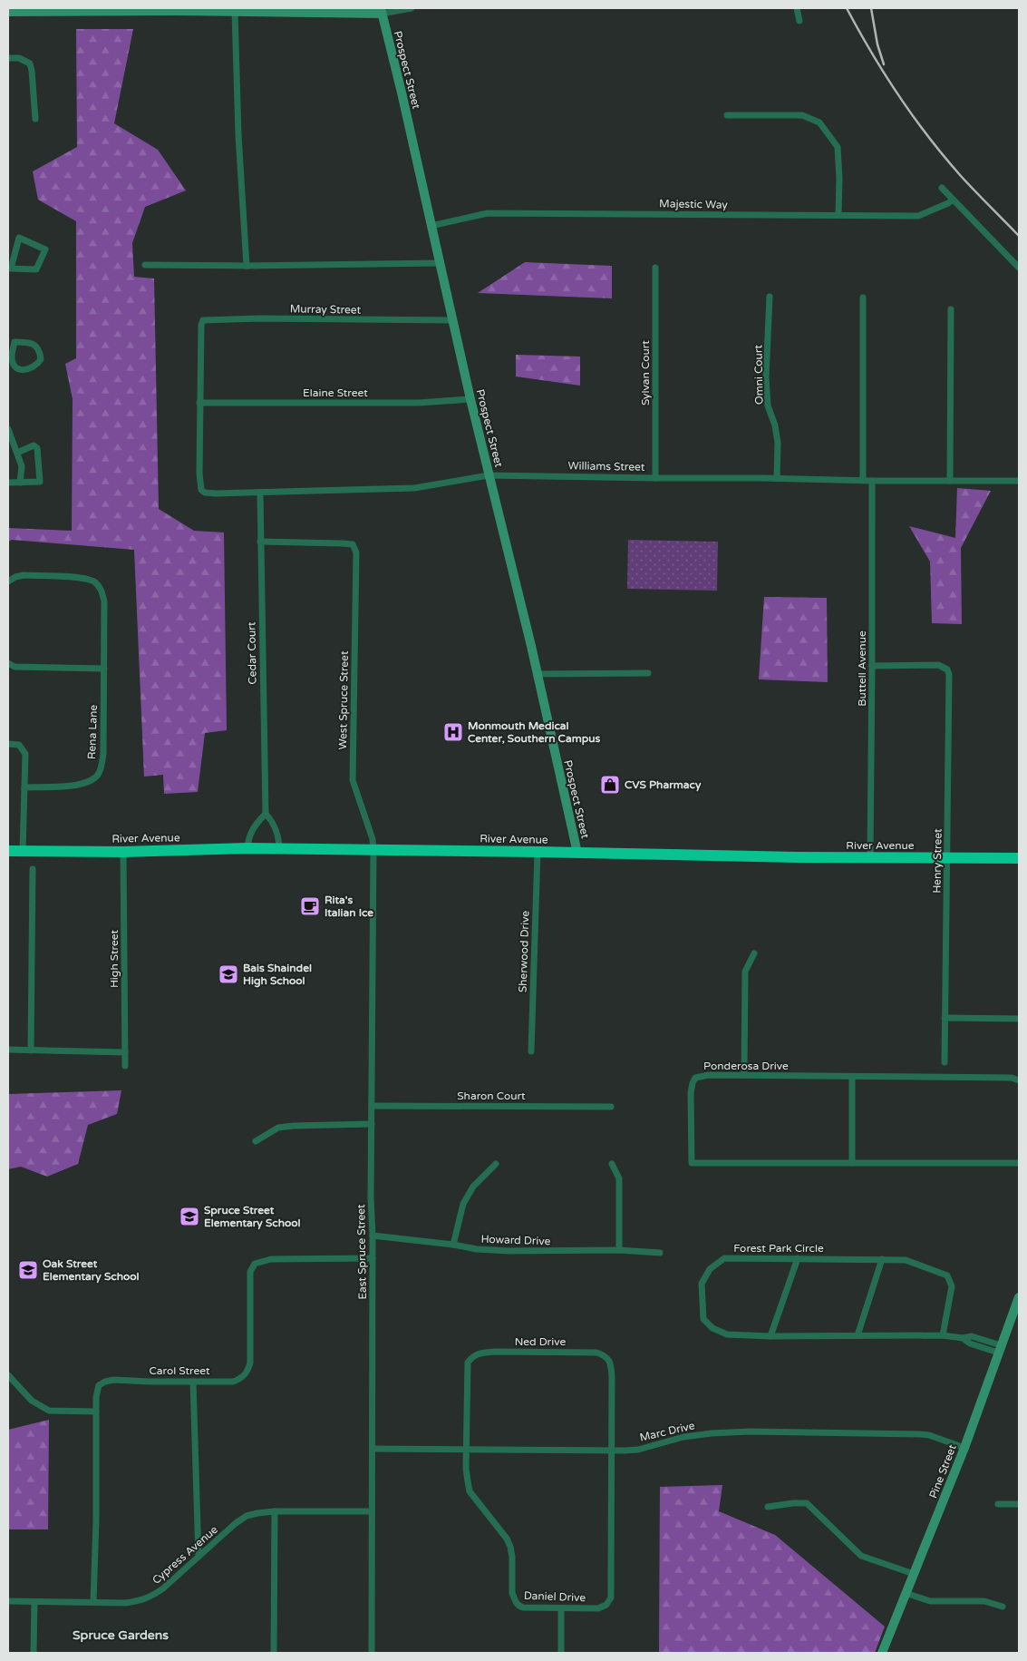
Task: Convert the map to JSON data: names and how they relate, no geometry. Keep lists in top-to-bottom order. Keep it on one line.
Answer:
{"streets":{"highway":["River Avenue"],"street":["Prospect Street","Majestic Way","Murray Street","Sylvan Court","Omni Court","Elaine Street","Williams Street","Cedar Court","Buttell Avenue","West Spruce Street","Rena Lane","Henry Street","Sherwood Drive","High Street","Ponderosa Drive","Sharon Court","Howard Drive","Forest Park Circle","East Spruce Street","Ned Drive","Carol Street","Marc Drive","Pine Street","Cypress Avenue","Daniel Drive"]},"crossings":[["Prospect Street","Majestic Way"],["Prospect Street","Murray Street"],["Prospect Street","Elaine Street"],["Prospect Street","Williams Street"],["Prospect Street","River Avenue"],["Murray Street","Elaine Street"],["Murray Street","Williams Street"],["Sylvan Court","Williams Street"],["Omni Court","Williams Street"],["Elaine Street","Williams Street"],["Williams Street","Cedar Court"],["Williams Street","Buttell Avenue"],["Cedar Court","West Spruce Street"],["Buttell Avenue","River Avenue"],["Buttell Avenue","Henry Street"],["West Spruce Street","River Avenue"],["West Spruce Street","East Spruce Street"],["River Avenue","Henry Street"],["River Avenue","Sherwood Drive"],["River Avenue","High Street"],["River Avenue","East Spruce Street"],["Sharon Court","East Spruce Street"],["Howard Drive","East Spruce Street"],["Forest Park Circle","Pine Street"],["East Spruce Street","Carol Street"],["East Spruce Street","Marc Drive"],["East Spruce Street","Cypress Avenue"],["Ned Drive","Marc Drive"],["Ned Drive","Daniel Drive"],["Carol Street","Cypress Avenue"],["Marc Drive","Pine Street"],["Marc Drive","Daniel Drive"]],"districts":["Spruce Gardens"],"places":{"hospital":["Monmouth Medical Center, Southern Campus"],"shop":["CVS Pharmacy"],"cafe":["Rita's Italian Ice"],"school or university":["Bais Shaindel High School","Spruce Street Elementary School","Oak Street Elementary School"]}}
